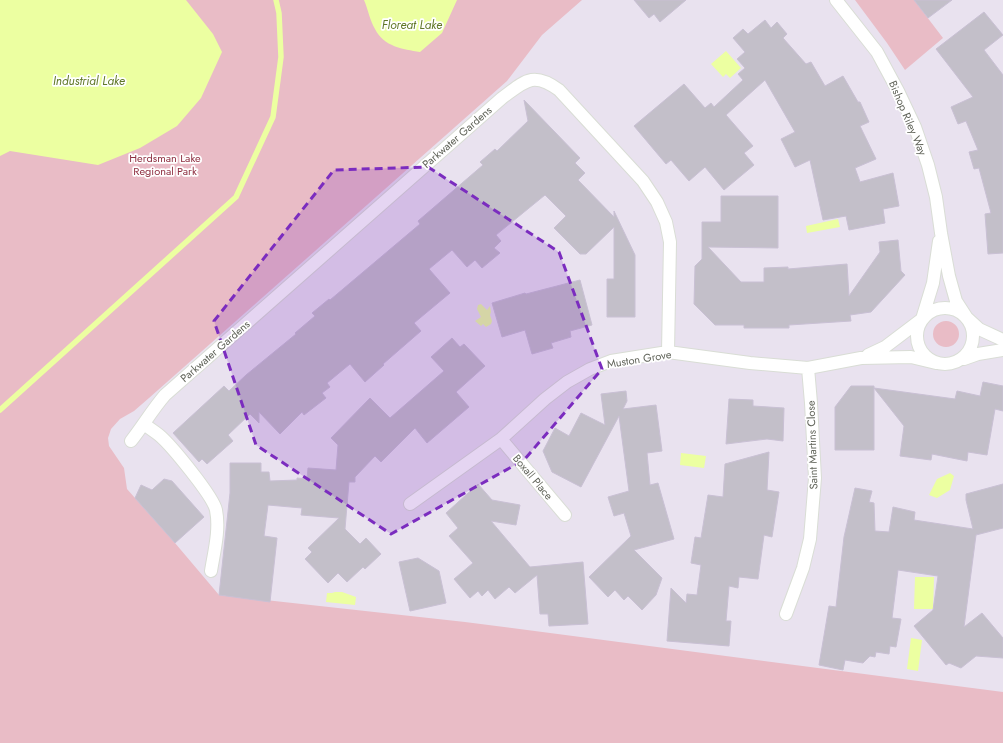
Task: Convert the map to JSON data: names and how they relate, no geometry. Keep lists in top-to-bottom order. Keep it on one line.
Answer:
{"streets":{"street":["Bishop Riley Way","Parkwater Gardens","Muston Grove","Saint Martins Close","Boxall Place"]},"crossings":[["Bishop Riley Way","Muston Grove"],["Parkwater Gardens","Muston Grove"],["Muston Grove","Saint Martins Close"],["Muston Grove","Boxall Place"]],"water":["Floreat Lake","Industrial Lake"],"parks":["Herdsman Lake Regional Park"]}
